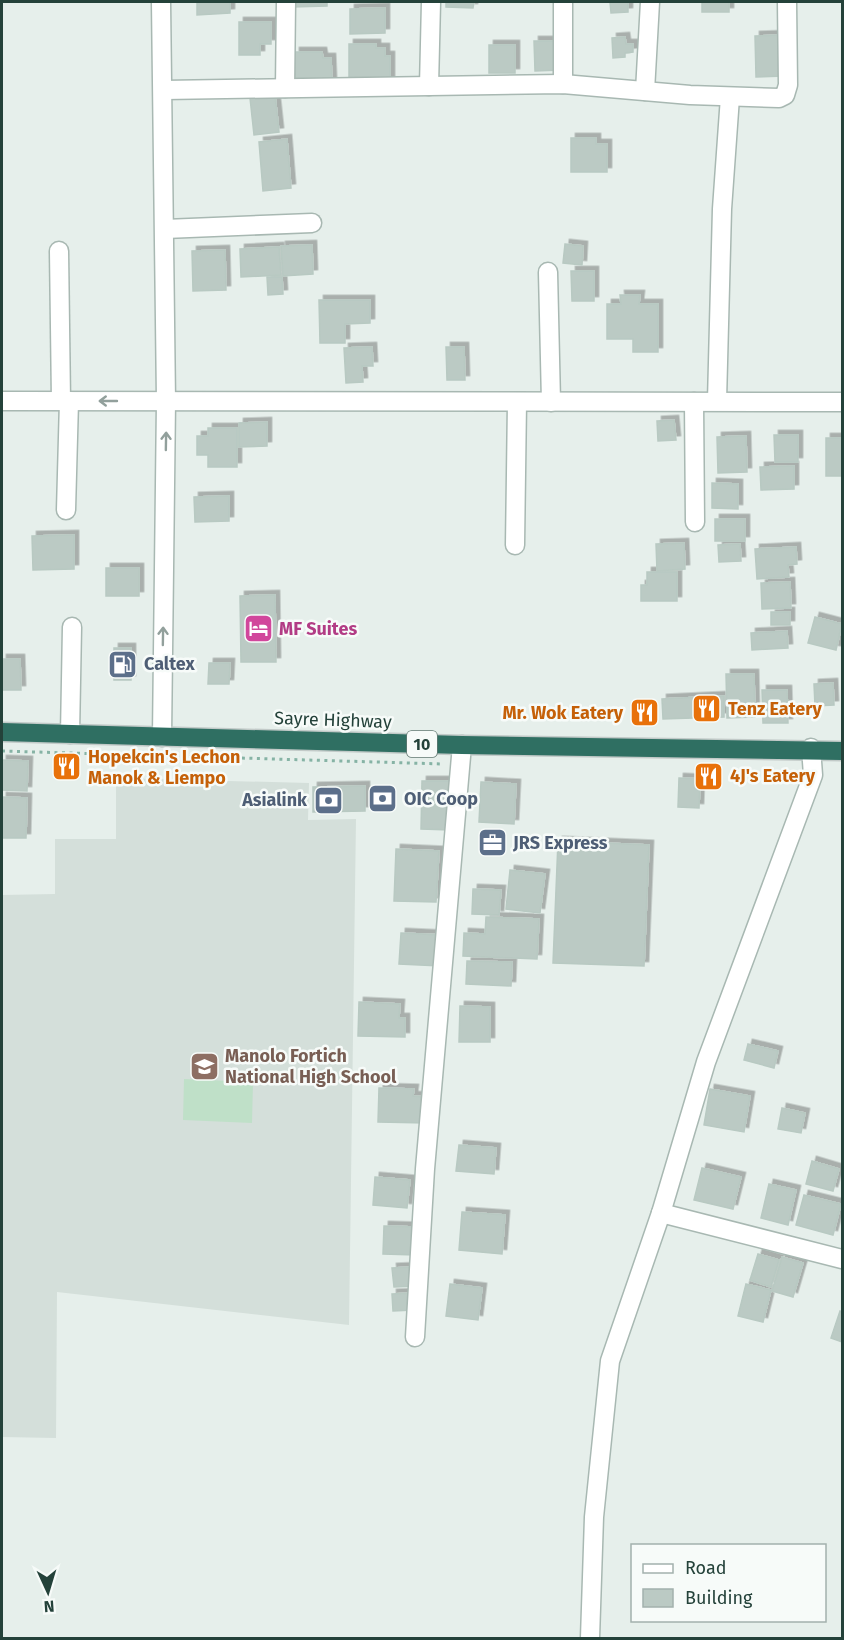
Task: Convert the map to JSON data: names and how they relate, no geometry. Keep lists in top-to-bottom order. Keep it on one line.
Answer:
{"streets":{"highway":["Sayre Highway","10"]},"places":{"hotel":["MF Suites"],"fuel station":["Caltex"],"restaurant":["Tenz Eatery","Mr. Wok Eatery","Hopekcin's Lechon Manok & Liempo","4J's Eatery"],"bank":["OIC Coop","Asialink"],"office":["JRS Express"],"school or university":["Manolo Fortich National High School"]},"legend":["Road","Building"],"north":"bottom"}
